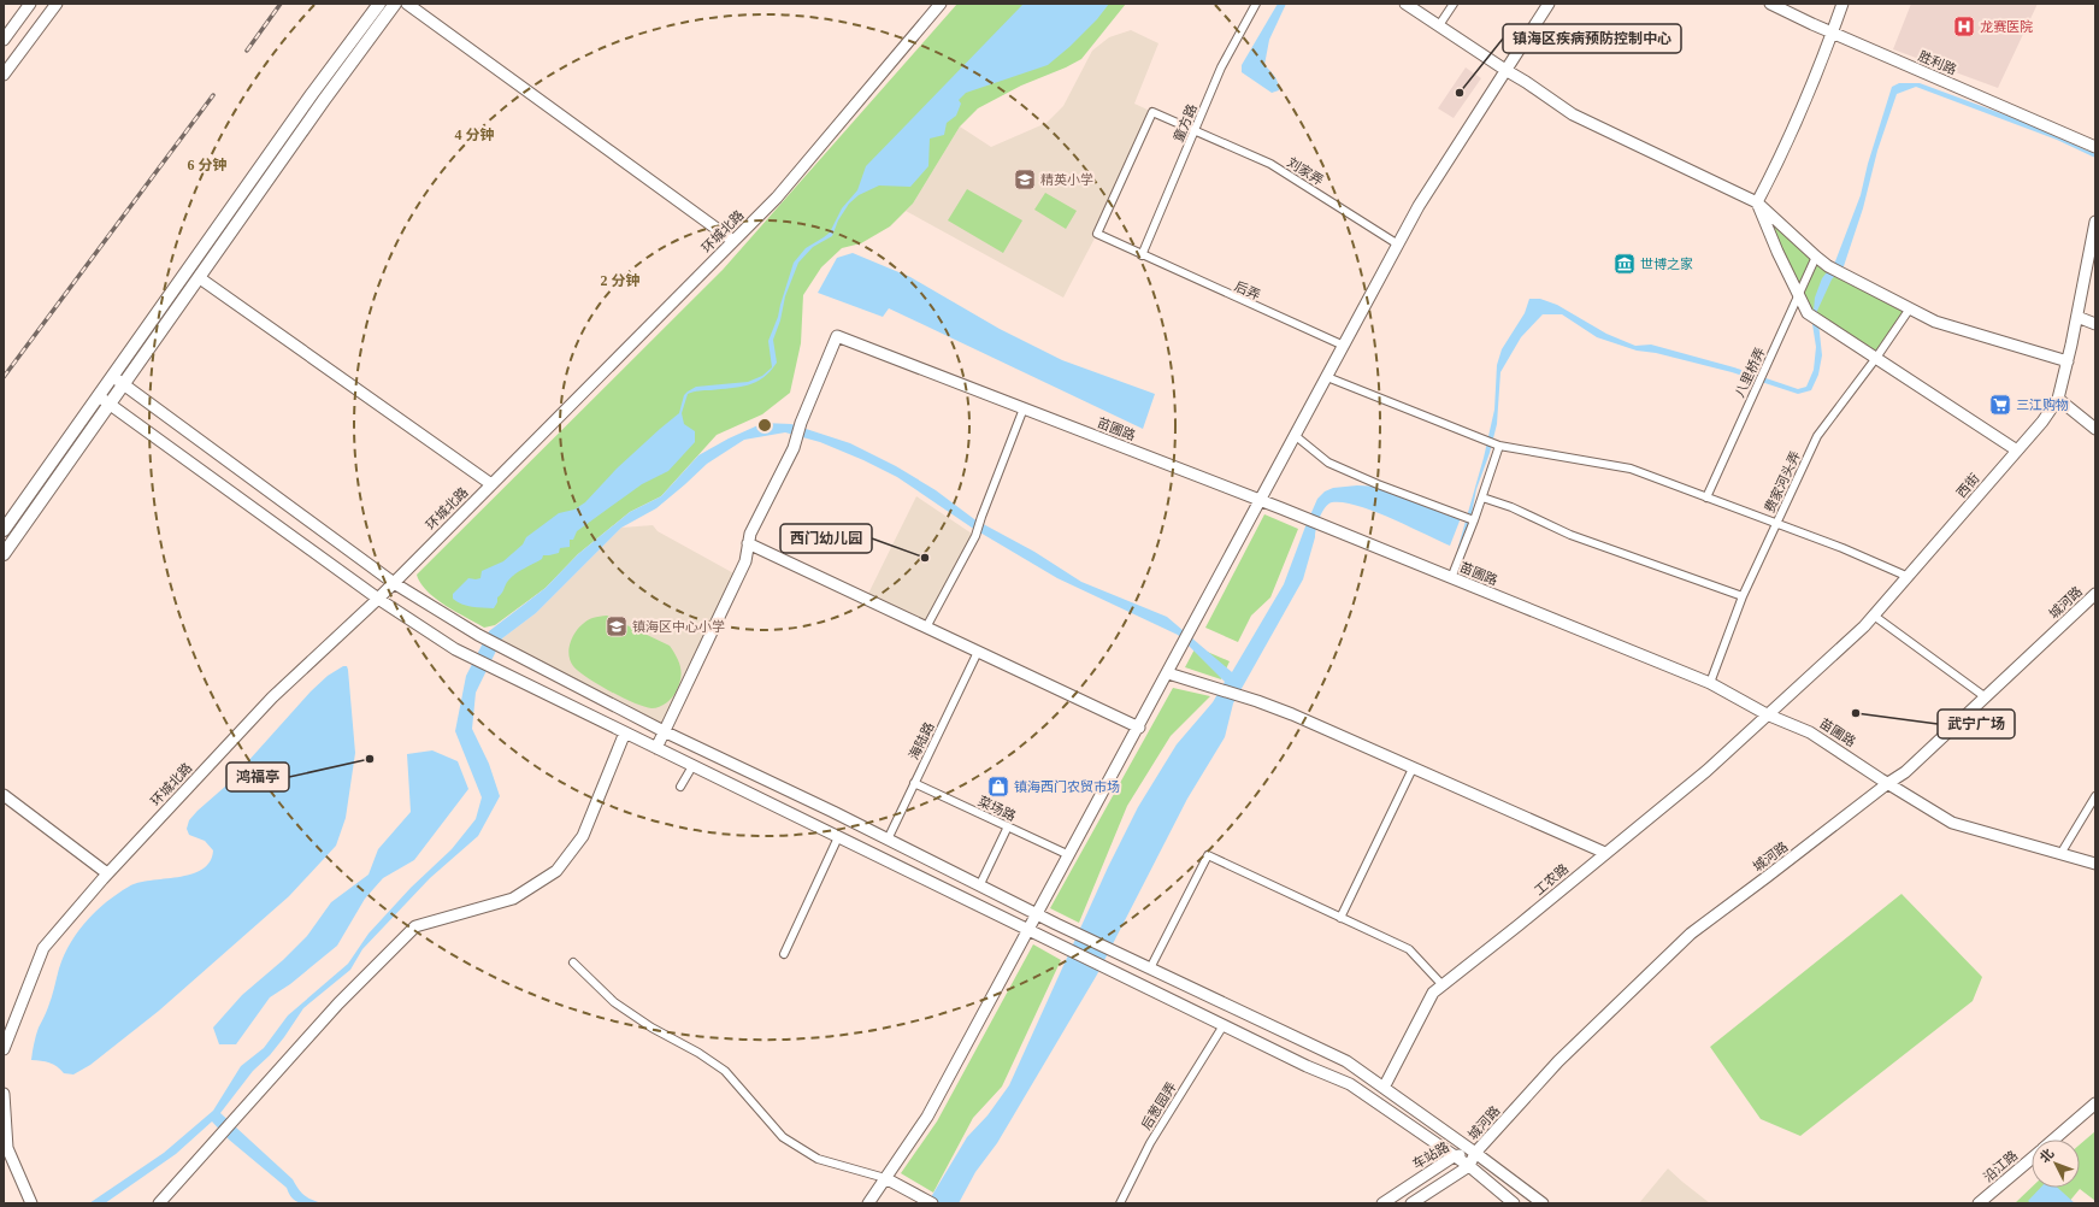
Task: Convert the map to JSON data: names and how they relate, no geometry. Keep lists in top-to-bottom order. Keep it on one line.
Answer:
{"streets":{"street":["胜利路","童方路","刘家弄","环城北路","后弄","八里桥弄","苗圃路","费家河头弄","西街","城河路","海陆路","菜场路","工农路","后葱园弄","车站路","沿江路"]},"crossings":[["童方路","刘家弄"],["童方路","后弄"],["刘家弄","后弄"],["苗圃路","费家河头弄"],["苗圃路","西街"],["苗圃路","城河路"],["苗圃路","工农路"],["西街","工农路"],["城河路","车站路"],["海陆路","菜场路"]],"places":{"hospital":["龙赛医院"],"other":["镇海区疾病预防控制中心","西门幼儿园","武宁广场","鸿福亭"],"school or university":["精英小学","镇海区中心小学"],"museum":["世博之家"],"supermarket":["三江购物"],"shop":["镇海西门农贸市场"]},"north":"top left","rings":["4 分钟","6 分钟","2 分钟"]}
